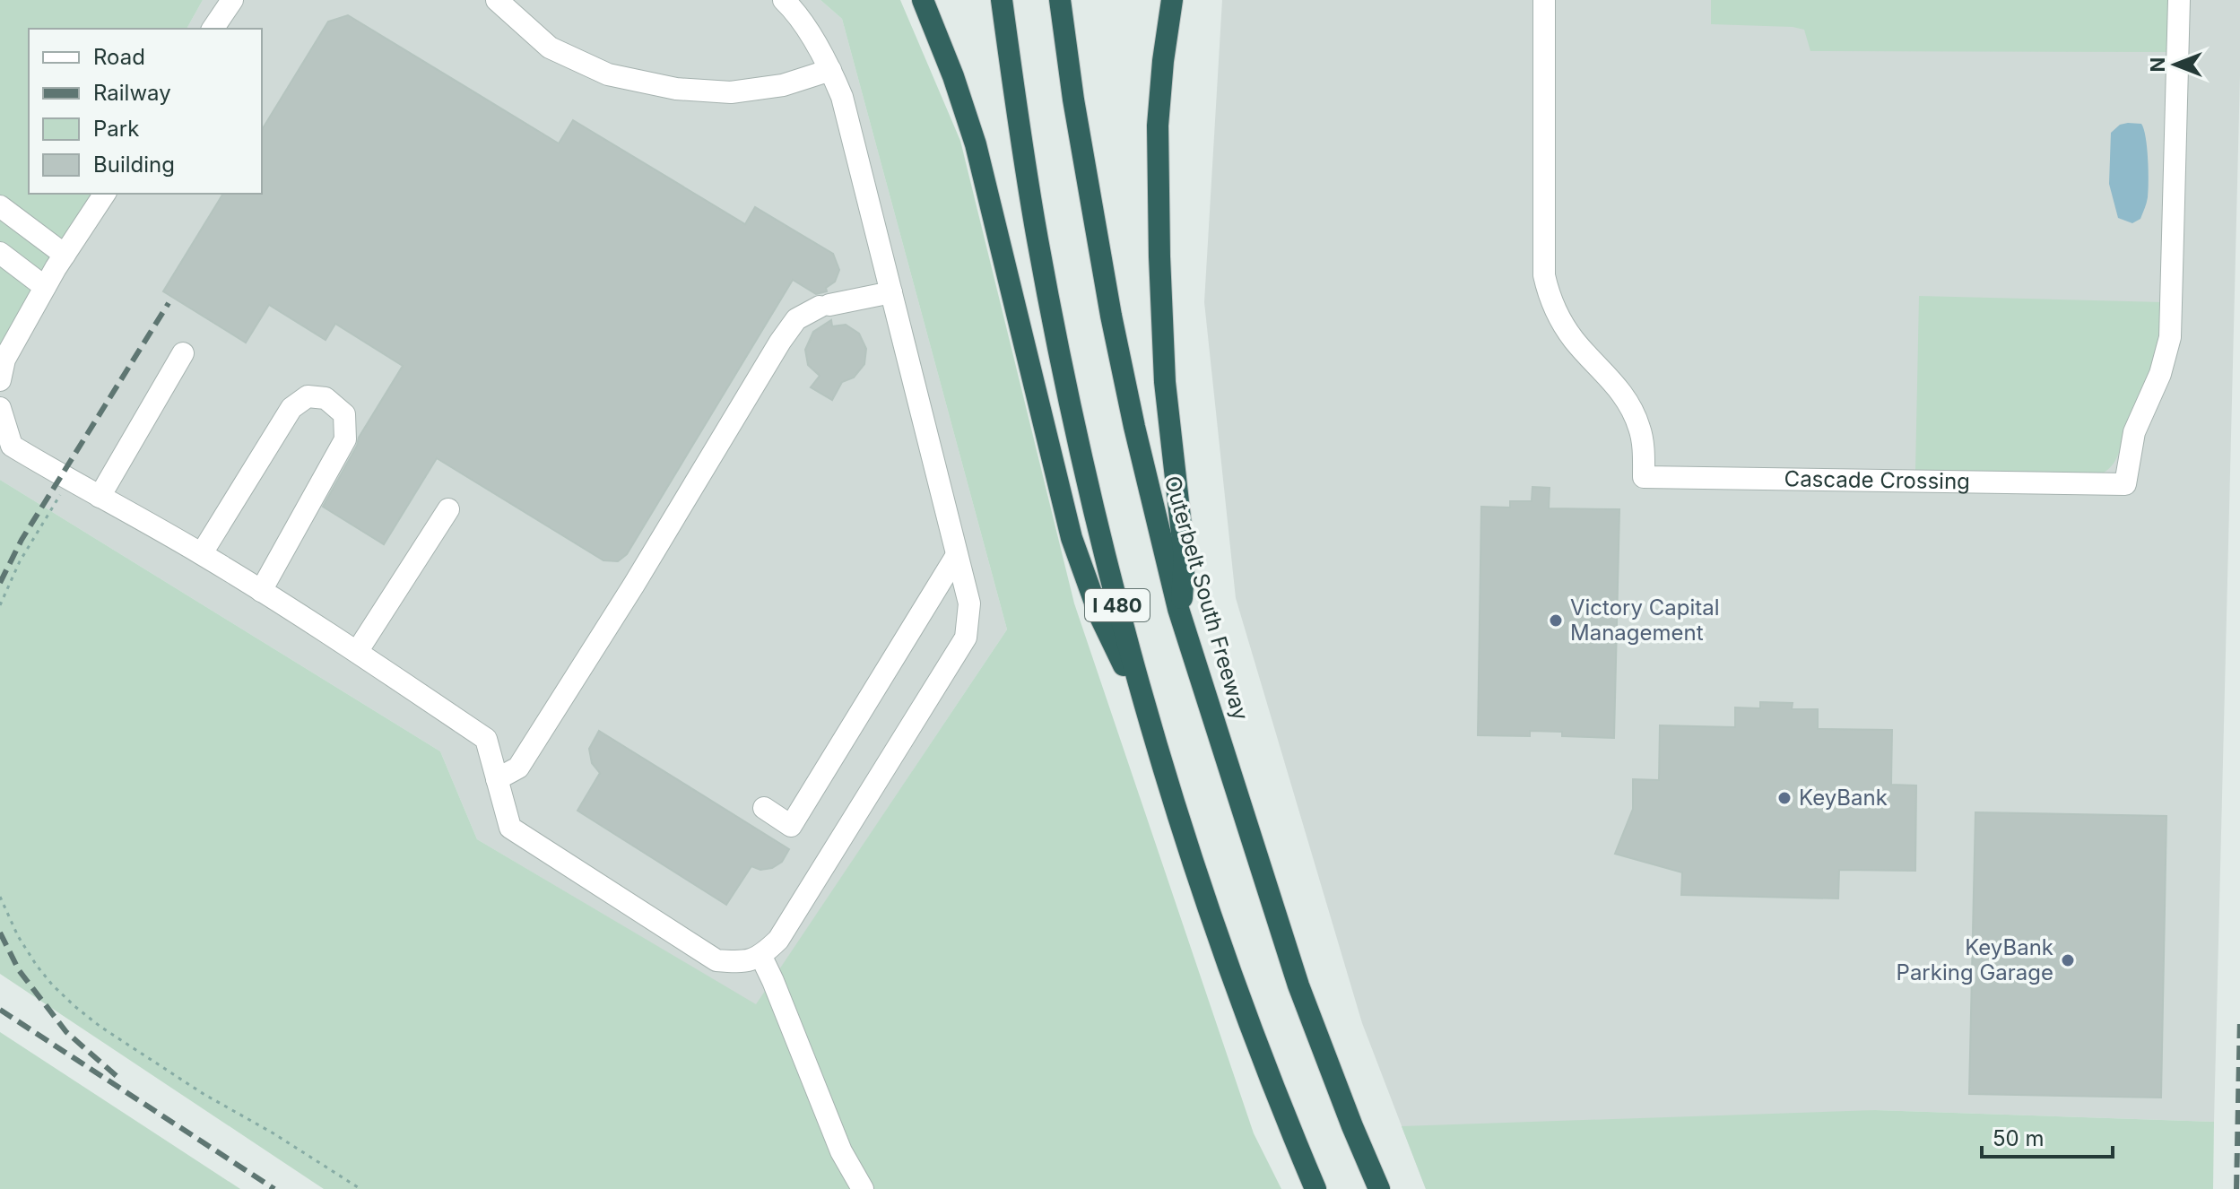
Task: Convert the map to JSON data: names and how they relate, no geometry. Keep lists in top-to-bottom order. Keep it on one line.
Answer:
{"streets":{"highway":["Outerbelt South Freeway","I 480"],"lane":["Cascade Crossing"]},"places":["Victory Capital Management","KeyBank","KeyBank Parking Garage"],"legend":["Road","Railway","Park","Building"],"scale_bar":"50 m","north":"left"}
